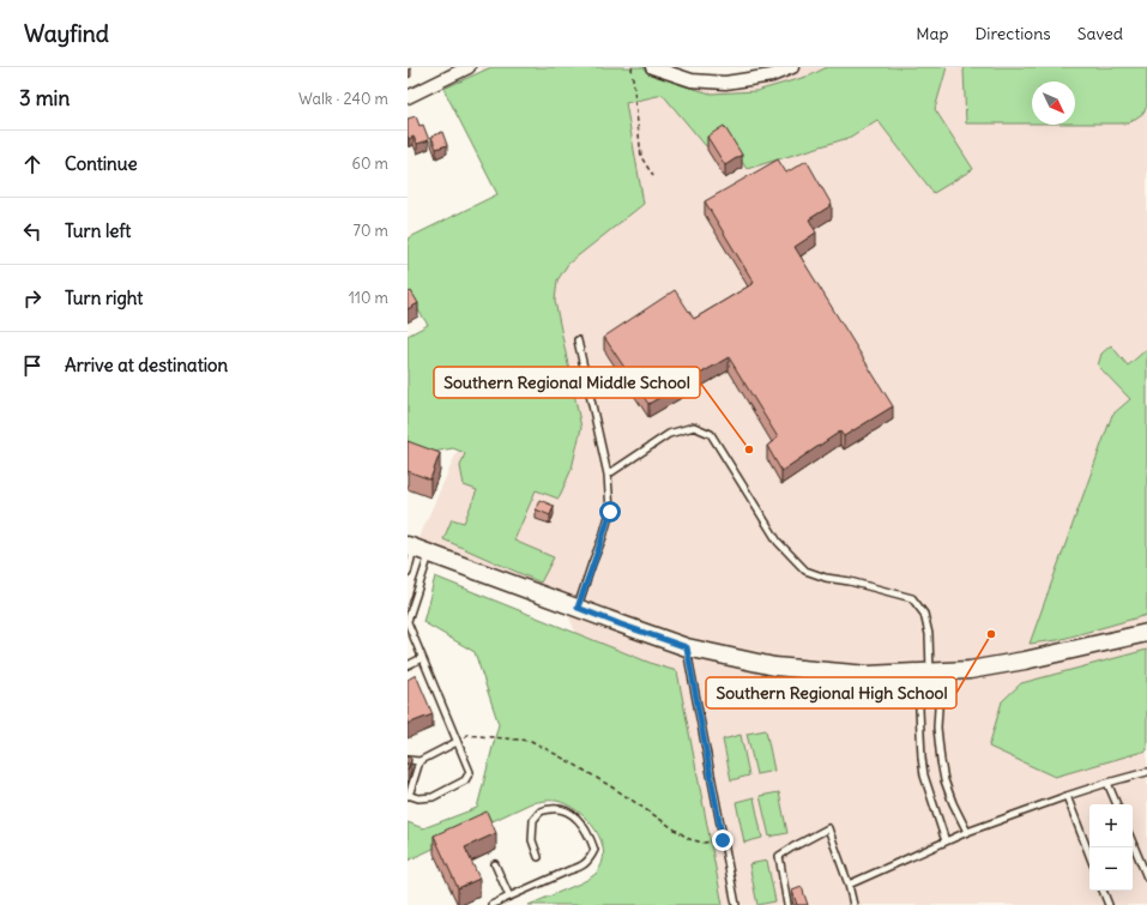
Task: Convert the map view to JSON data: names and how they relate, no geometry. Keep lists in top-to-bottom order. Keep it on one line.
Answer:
{"places":["Southern Regional Middle School","Southern Regional High School"],"north":"bottom right","page":{"header":"Wayfind","nav":["Map","Directions","Saved"],"heading":["3 min","Walk · 240 m"],"list":[["Continue","60 m"],["Turn left","70 m"],["Turn right","110 m"],"Arrive at destination"],"map_buttons":["+","−"]}}
